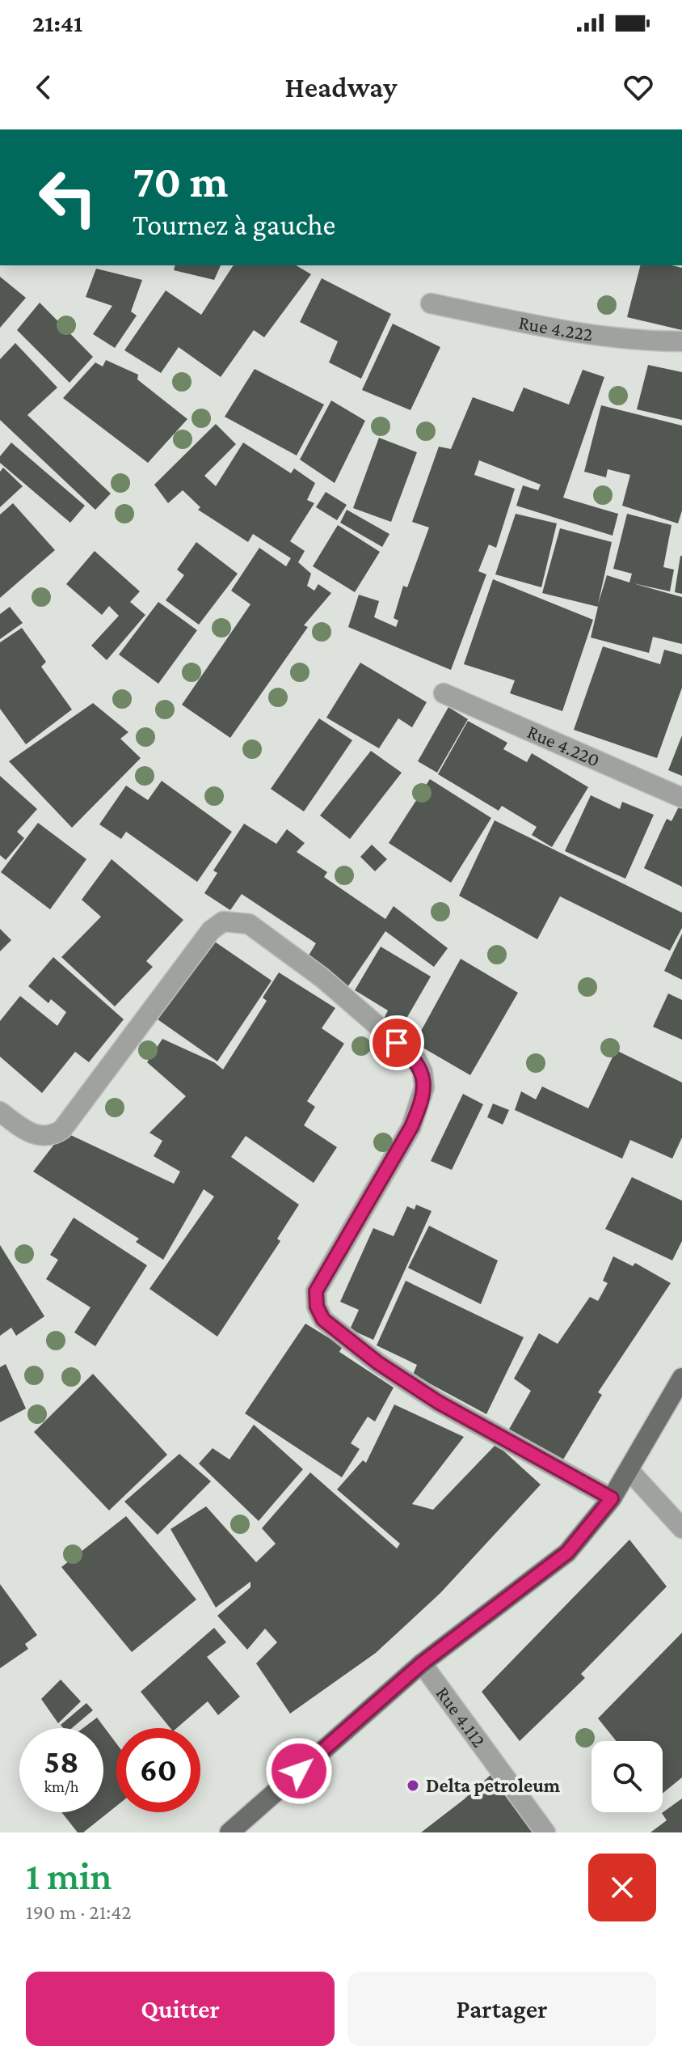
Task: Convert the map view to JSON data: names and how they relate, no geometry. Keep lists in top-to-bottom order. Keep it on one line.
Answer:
{"streets":{"street":["Rue 4.222","Rue 4.220","Rue 4.112"]},"places":["Delta petroleum"],"page":{"status":"21:41","header":"Headway","turn":["70 m","Tournez à gauche"],"speed":"58 km/h","limit":"60","heading":["1 min","190 m · 21:42"],"buttons":["Quitter","Partager"]}}
